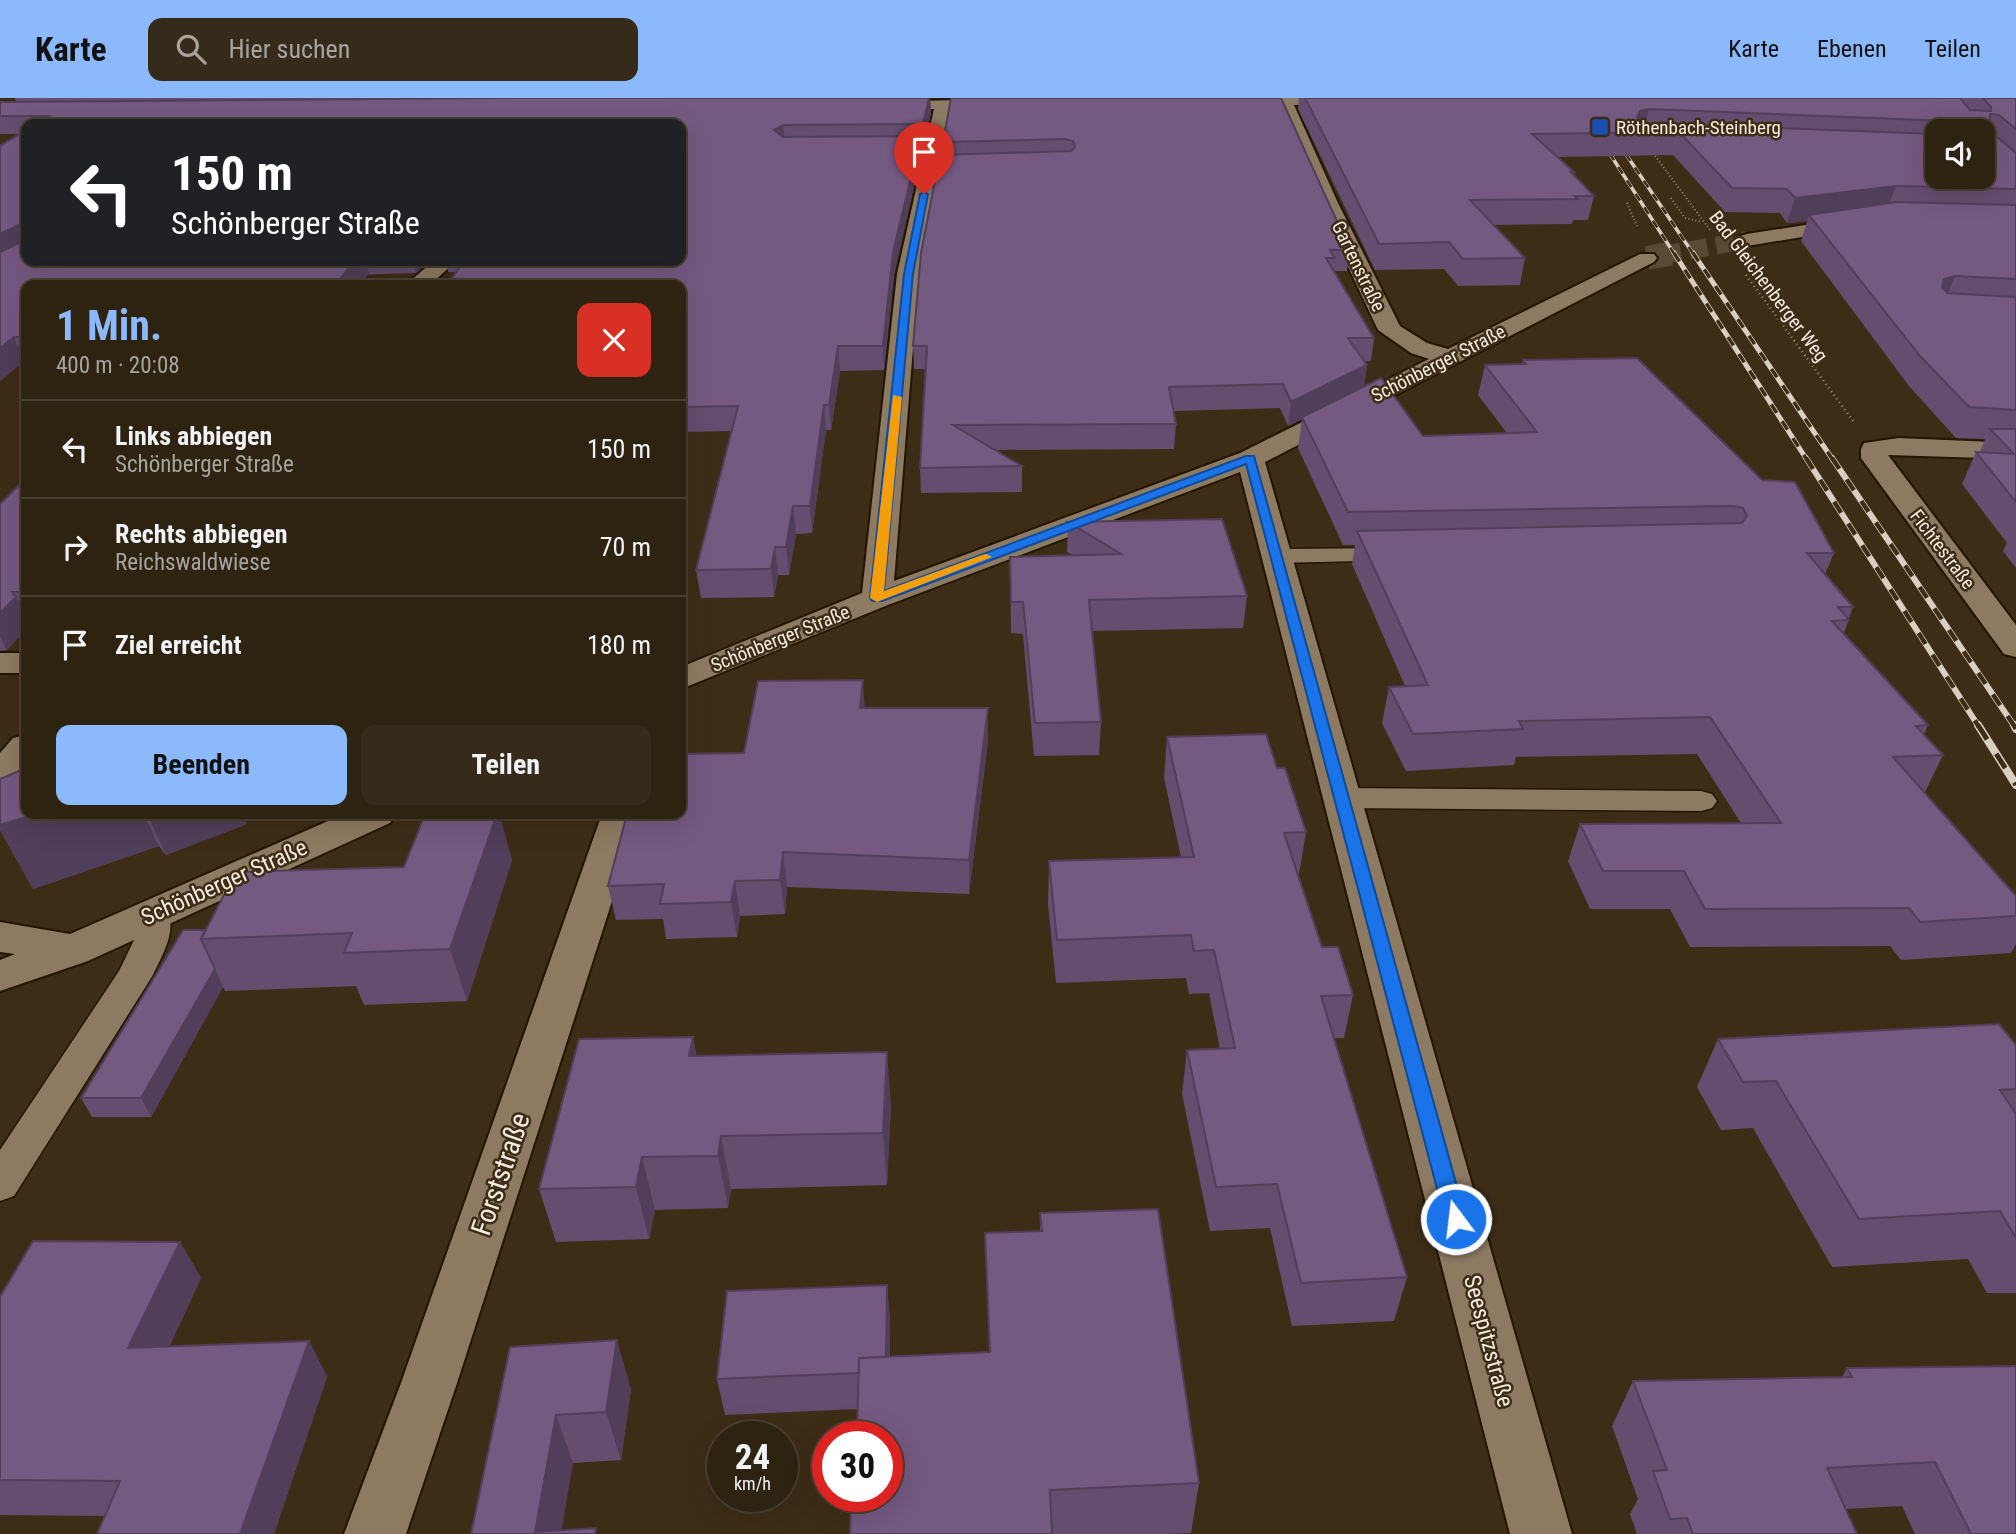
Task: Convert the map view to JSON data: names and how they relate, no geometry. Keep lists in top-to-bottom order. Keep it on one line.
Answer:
{"streets":{"street":["Gartenstraße","Schönberger Straße","Fichtestraße","Forststraße","Seespitzstraße"],"path":["Bad Gleichenberger Weg"]},"crossings":[["Gartenstraße","Schönberger Straße"],["Bad Gleichenberger Weg","Fichtestraße"],["Schönberger Straße","Seespitzstraße"]],"places":{"transit":["Röthenbach-Steinberg"]},"page":{"header":"Karte","search":"Hier suchen","nav":["Karte","Ebenen","Teilen"],"turn":["150 m","Schönberger Straße"],"heading":["1 Min.","400 m · 20:08"],"list":[{"name":"Links abbiegen","note":"Schönberger Straße","value":"150 m"},{"name":"Rechts abbiegen","note":"Reichswaldwiese","value":"70 m"},{"name":"Ziel erreicht","value":"180 m"}],"buttons":["Beenden","Teilen"],"speed":"24 km/h","limit":"30"}}
